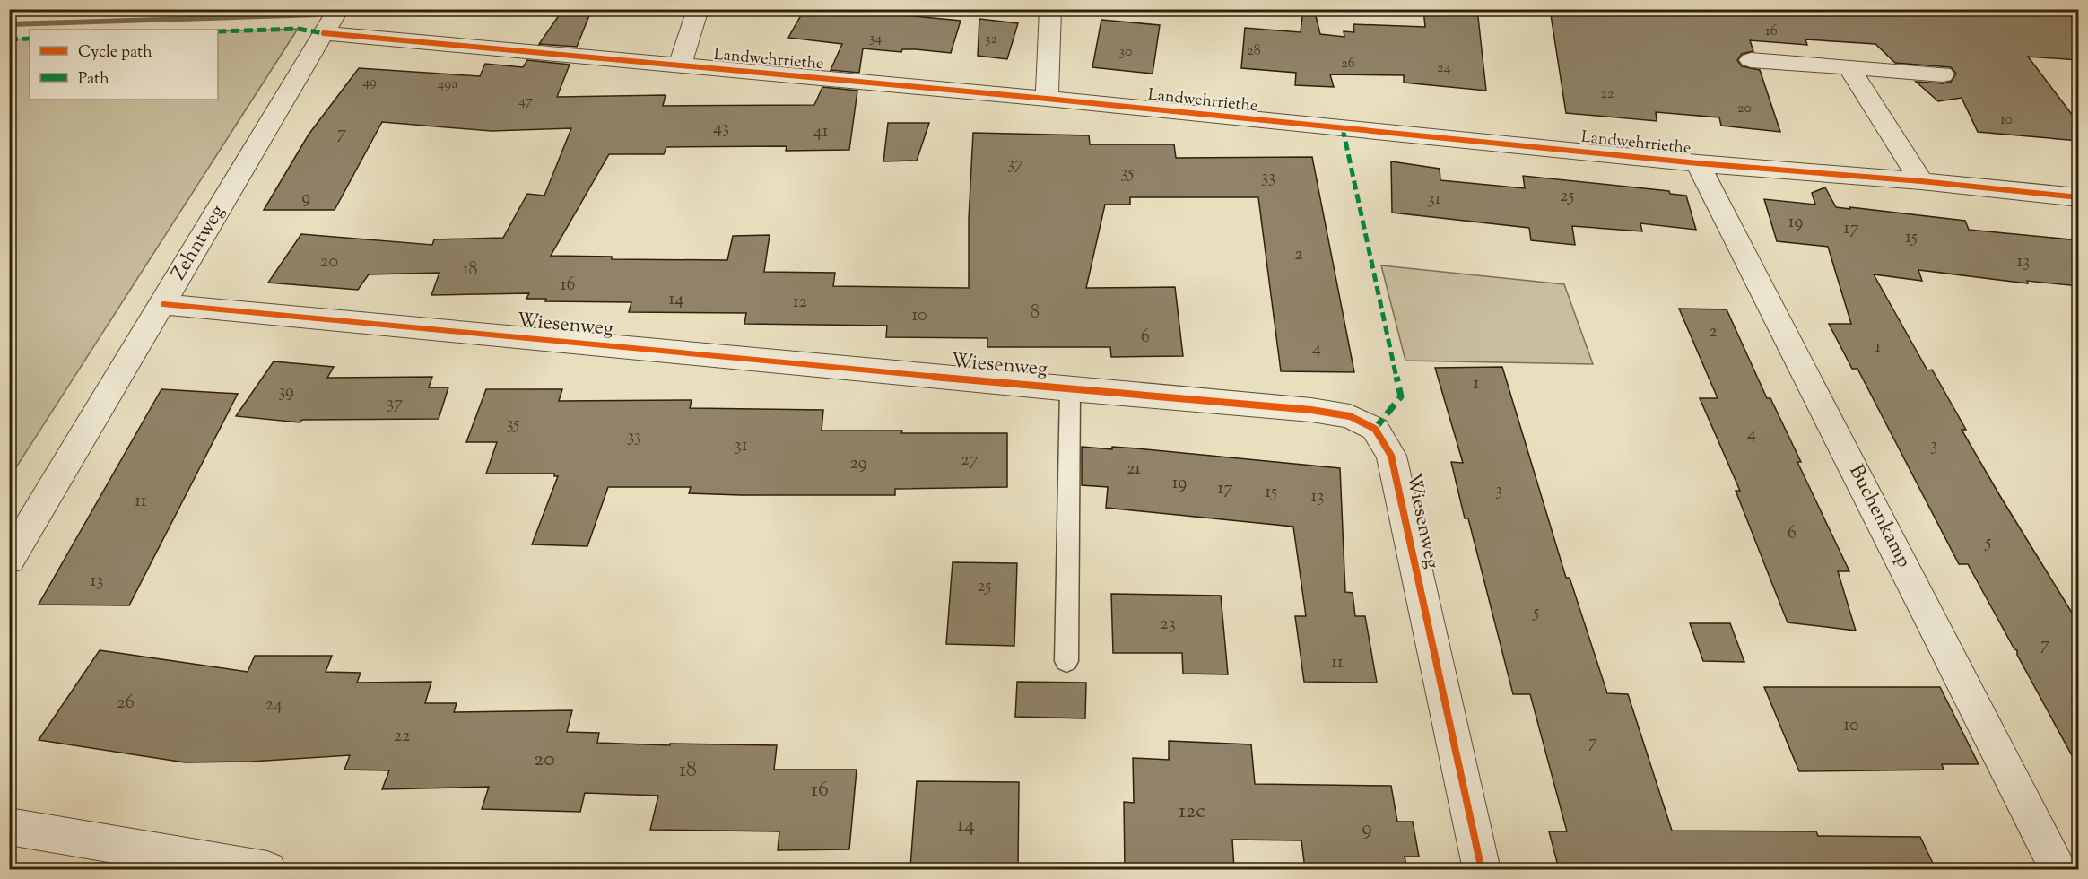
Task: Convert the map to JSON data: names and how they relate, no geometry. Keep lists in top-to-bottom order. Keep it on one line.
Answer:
{"streets":{"street":["Landwehrriethe","Zehntweg","Wiesenweg","Buchenkamp"]},"crossings":[["Landwehrriethe","Zehntweg"],["Landwehrriethe","Buchenkamp"],["Zehntweg","Wiesenweg"]],"house_numbers":["16","34","32","28","30","26","24","49","49a","22","47","20","10","43","41","7","37","35","33","25","9","31","19","17","15","2","20","13","18","16","14","12","8","10","2","6","1","4","1","39","37","35","4","33","31","3","27","29","21","19","17","3","15","13","11","6","5","13","25","5","23","7","11","26","24","10","22","7","20","18","16","12c","14","9"],"legend":["Cycle path","Path"]}
